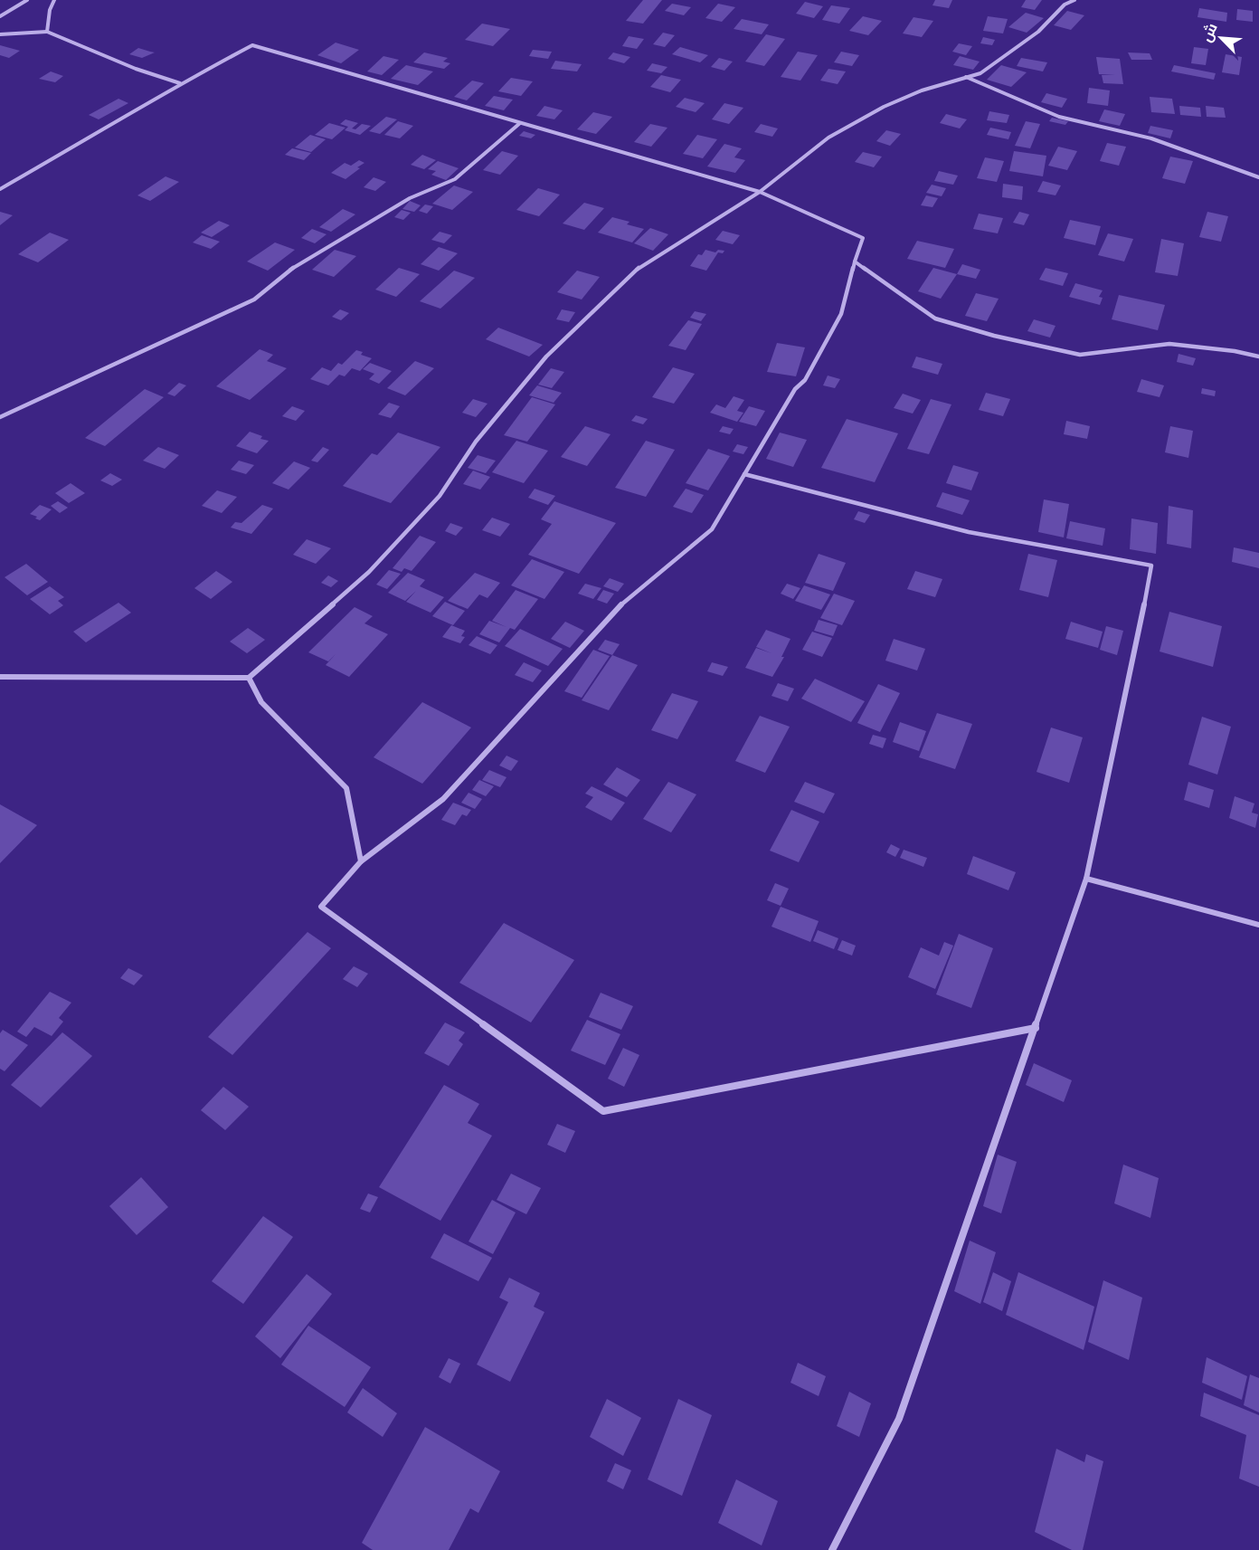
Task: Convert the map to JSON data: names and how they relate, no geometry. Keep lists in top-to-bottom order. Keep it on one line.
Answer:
{"north":"top left"}
